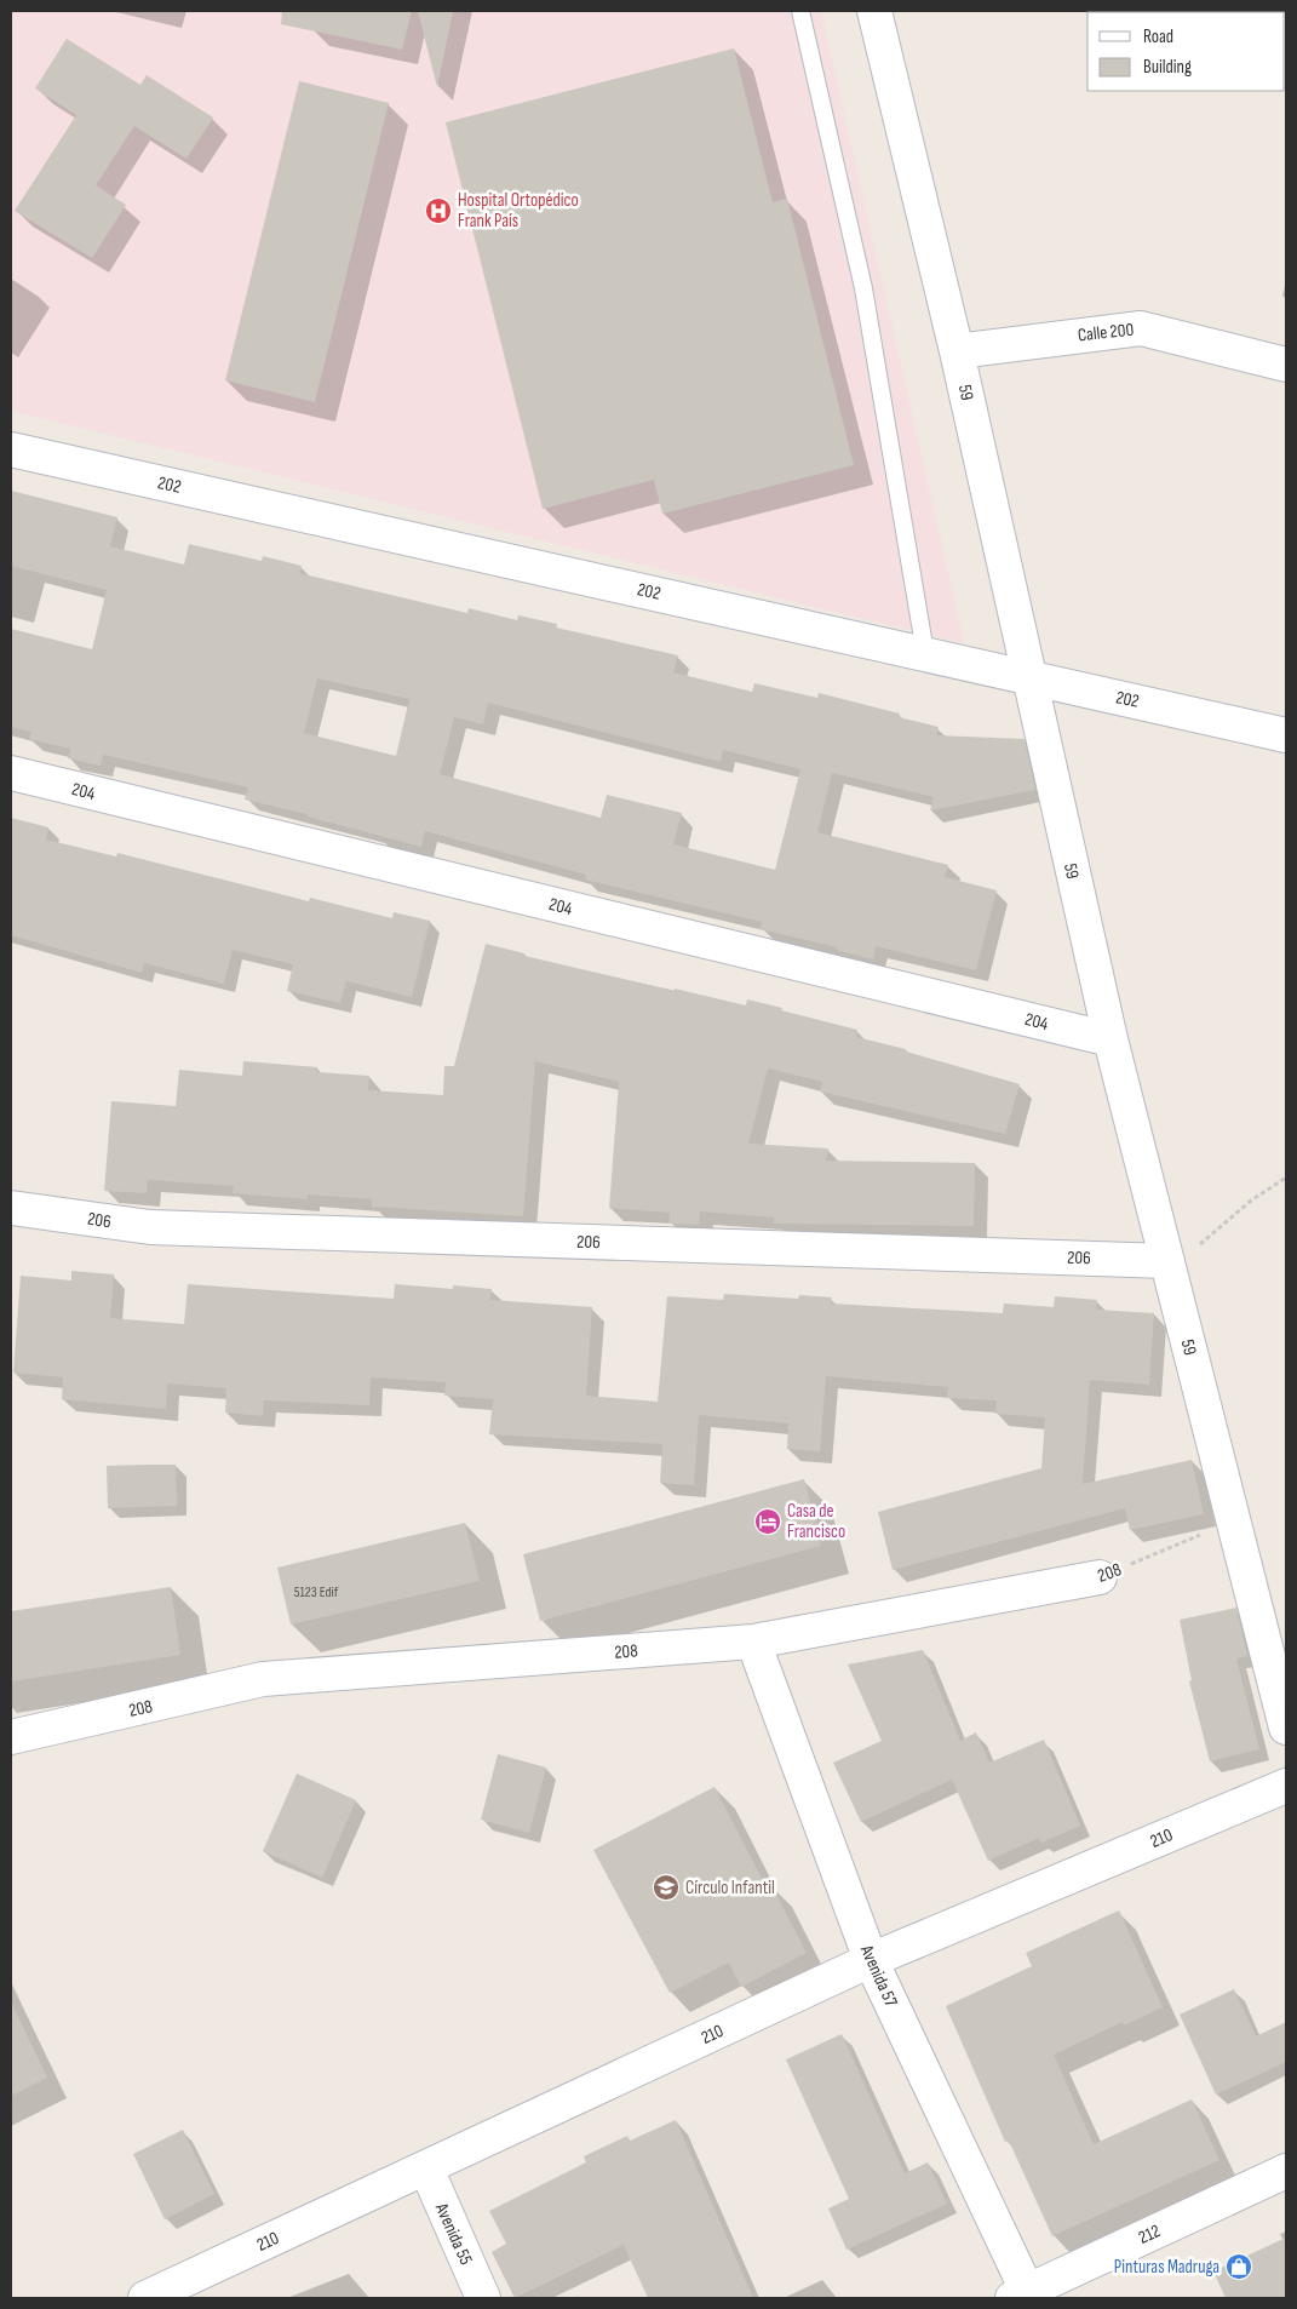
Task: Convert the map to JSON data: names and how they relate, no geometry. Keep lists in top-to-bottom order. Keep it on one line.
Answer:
{"streets":{"street":["Calle 200","59","202","204","206","208","210","Avenida 57","Avenida 55","212"]},"crossings":[["Calle 200","59"],["59","202"],["59","204"],["59","206"],["59","208"],["208","Avenida 57"],["210","Avenida 57"],["210","Avenida 55"],["Avenida 57","212"]],"places":{"hospital":["Hospital Ortopédico Frank País"],"hotel":["Casa de Francisco"],"school or university":["Círculo Infantil"],"shop":["Pinturas Madruga"]},"house_numbers":["5123 Edif"],"legend":["Road","Building"]}
